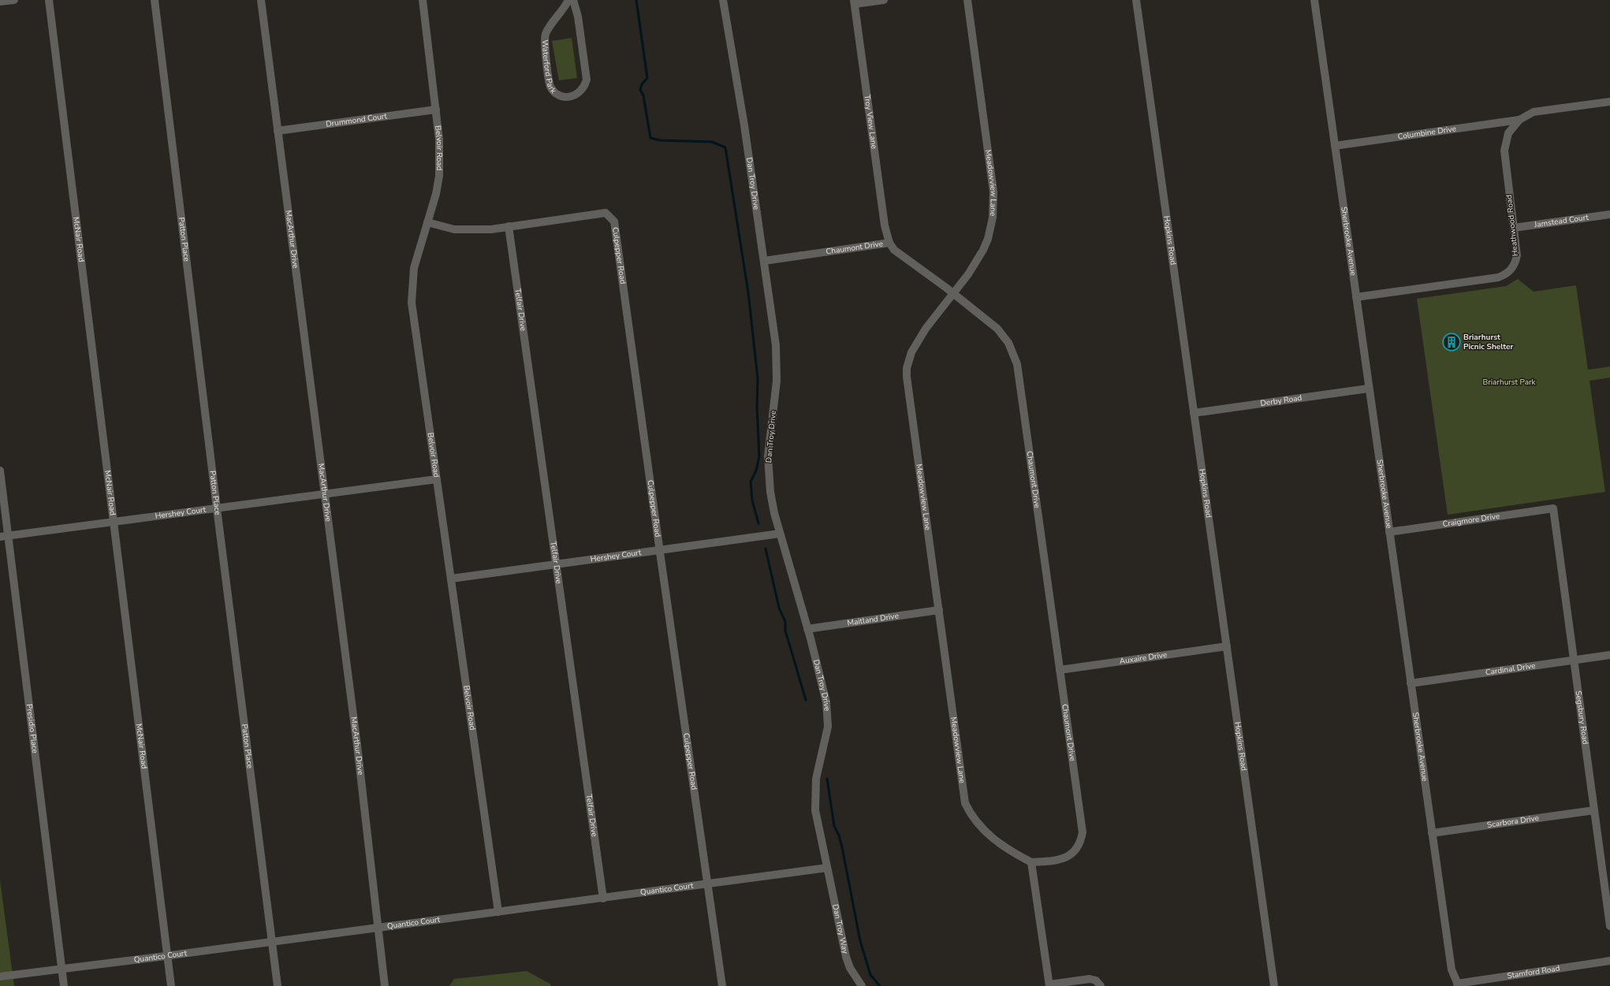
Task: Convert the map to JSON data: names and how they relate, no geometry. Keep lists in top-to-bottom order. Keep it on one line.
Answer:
{"streets":{"street":["Waterford Park","Drummond Court","Troy View Lane","Columbine Drive","Belvoir Road","Meadowview Lane","Dan Troy Drive","Jamstead Court","Heathwood Road","McNair Road","Patton Place","MacArthur Drive","Hopkins Road","Sherbrooke Avenue","Chaumont Drive","Culpepper Road","Telfair Drive","Derby Road","Hershey Court","Craigmore Drive","Maitland Drive","Auxaire Drive","Cardinal Drive","Segsbury Road","Presidio Place","Scarbora Drive","Quantico Court","Dan Troy Way","Stamford Road"]},"crossings":[["Drummond Court","Belvoir Road"],["Drummond Court","MacArthur Drive"],["Troy View Lane","Chaumont Drive"],["Columbine Drive","Heathwood Road"],["Columbine Drive","Sherbrooke Avenue"],["Belvoir Road","Culpepper Road"],["Belvoir Road","Hershey Court"],["Belvoir Road","Quantico Court"],["Meadowview Lane","Chaumont Drive"],["Meadowview Lane","Maitland Drive"],["Dan Troy Drive","Chaumont Drive"],["Dan Troy Drive","Hershey Court"],["Dan Troy Drive","Maitland Drive"],["Dan Troy Drive","Quantico Court"],["Dan Troy Drive","Dan Troy Way"],["Jamstead Court","Heathwood Road"],["Heathwood Road","Sherbrooke Avenue"],["McNair Road","Hershey Court"],["McNair Road","Quantico Court"],["Patton Place","Hershey Court"],["Patton Place","Quantico Court"],["MacArthur Drive","Hershey Court"],["MacArthur Drive","Quantico Court"],["Hopkins Road","Derby Road"],["Hopkins Road","Auxaire Drive"],["Sherbrooke Avenue","Derby Road"],["Sherbrooke Avenue","Craigmore Drive"],["Sherbrooke Avenue","Cardinal Drive"],["Sherbrooke Avenue","Scarbora Drive"],["Sherbrooke Avenue","Stamford Road"],["Chaumont Drive","Auxaire Drive"],["Culpepper Road","Telfair Drive"],["Culpepper Road","Hershey Court"],["Culpepper Road","Quantico Court"],["Telfair Drive","Hershey Court"],["Telfair Drive","Quantico Court"],["Hershey Court","Presidio Place"],["Craigmore Drive","Segsbury Road"],["Cardinal Drive","Segsbury Road"],["Segsbury Road","Scarbora Drive"],["Presidio Place","Quantico Court"],["Quantico Court","Dan Troy Way"]],"parks":["Briarhurst Park"],"places":{"building":["Briarhurst Picnic Shelter"]}}
